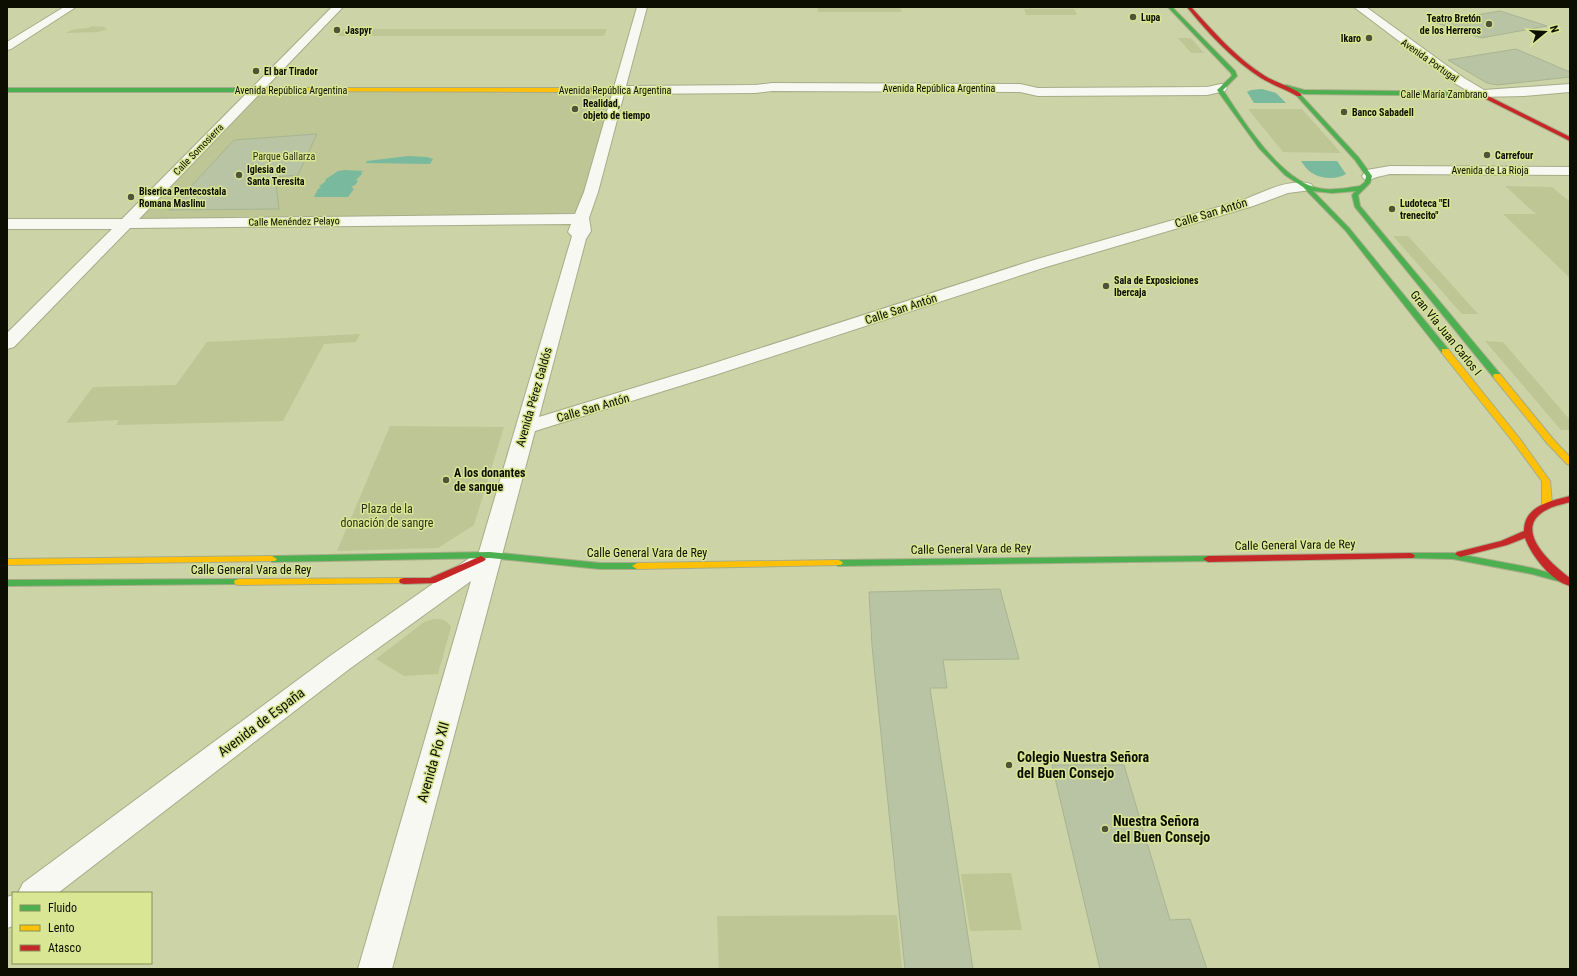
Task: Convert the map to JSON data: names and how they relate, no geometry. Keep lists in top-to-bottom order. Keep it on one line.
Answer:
{"streets":{"main road":["Avenida Portugal","Avenida República Argentina","Calle María Zambrano","Gran Vía Juan Carlos I","Calle General Vara de Rey"],"street":["Calle Somosierra","Avenida de La Rioja","Calle San Antón","Calle Menéndez Pelayo","Avenida Pérez Galdós","Avenida de España","Avenida Pío XII"]},"crossings":[["Avenida Portugal","Calle María Zambrano"],["Avenida República Argentina","Calle Somosierra"],["Avenida República Argentina","Gran Vía Juan Carlos I"],["Avenida República Argentina","Avenida Pérez Galdós"],["Calle Somosierra","Calle Menéndez Pelayo"],["Avenida de La Rioja","Gran Vía Juan Carlos I"],["Calle San Antón","Gran Vía Juan Carlos I"],["Calle San Antón","Avenida Pérez Galdós"],["Calle Menéndez Pelayo","Avenida Pérez Galdós"],["Avenida Pérez Galdós","Calle General Vara de Rey"],["Avenida Pérez Galdós","Avenida de España"],["Avenida Pérez Galdós","Avenida Pío XII"],["Calle General Vara de Rey","Avenida de España"],["Calle General Vara de Rey","Avenida Pío XII"],["Avenida de España","Avenida Pío XII"]],"parks":["Parque Gallarza","Plaza de la donación de sangre"],"places":["Lupa","Teatro Bretón de los Herreros","Jaspyr","Ikaro","El bar Tirador","Realidad, objeto de tiempo","Banco Sabadell","Carrefour","Iglesia de Santa Teresita","Biserica Pentecostala Romana Maslinu","Ludoteca \"El trenecito\"","Sala de Exposiciones Ibercaja","A los donantes de sangue","Colegio Nuestra Señora del Buen Consejo","Nuestra Señora del Buen Consejo"],"legend":["Fluido","Lento","Atasco"],"north":"right"}
